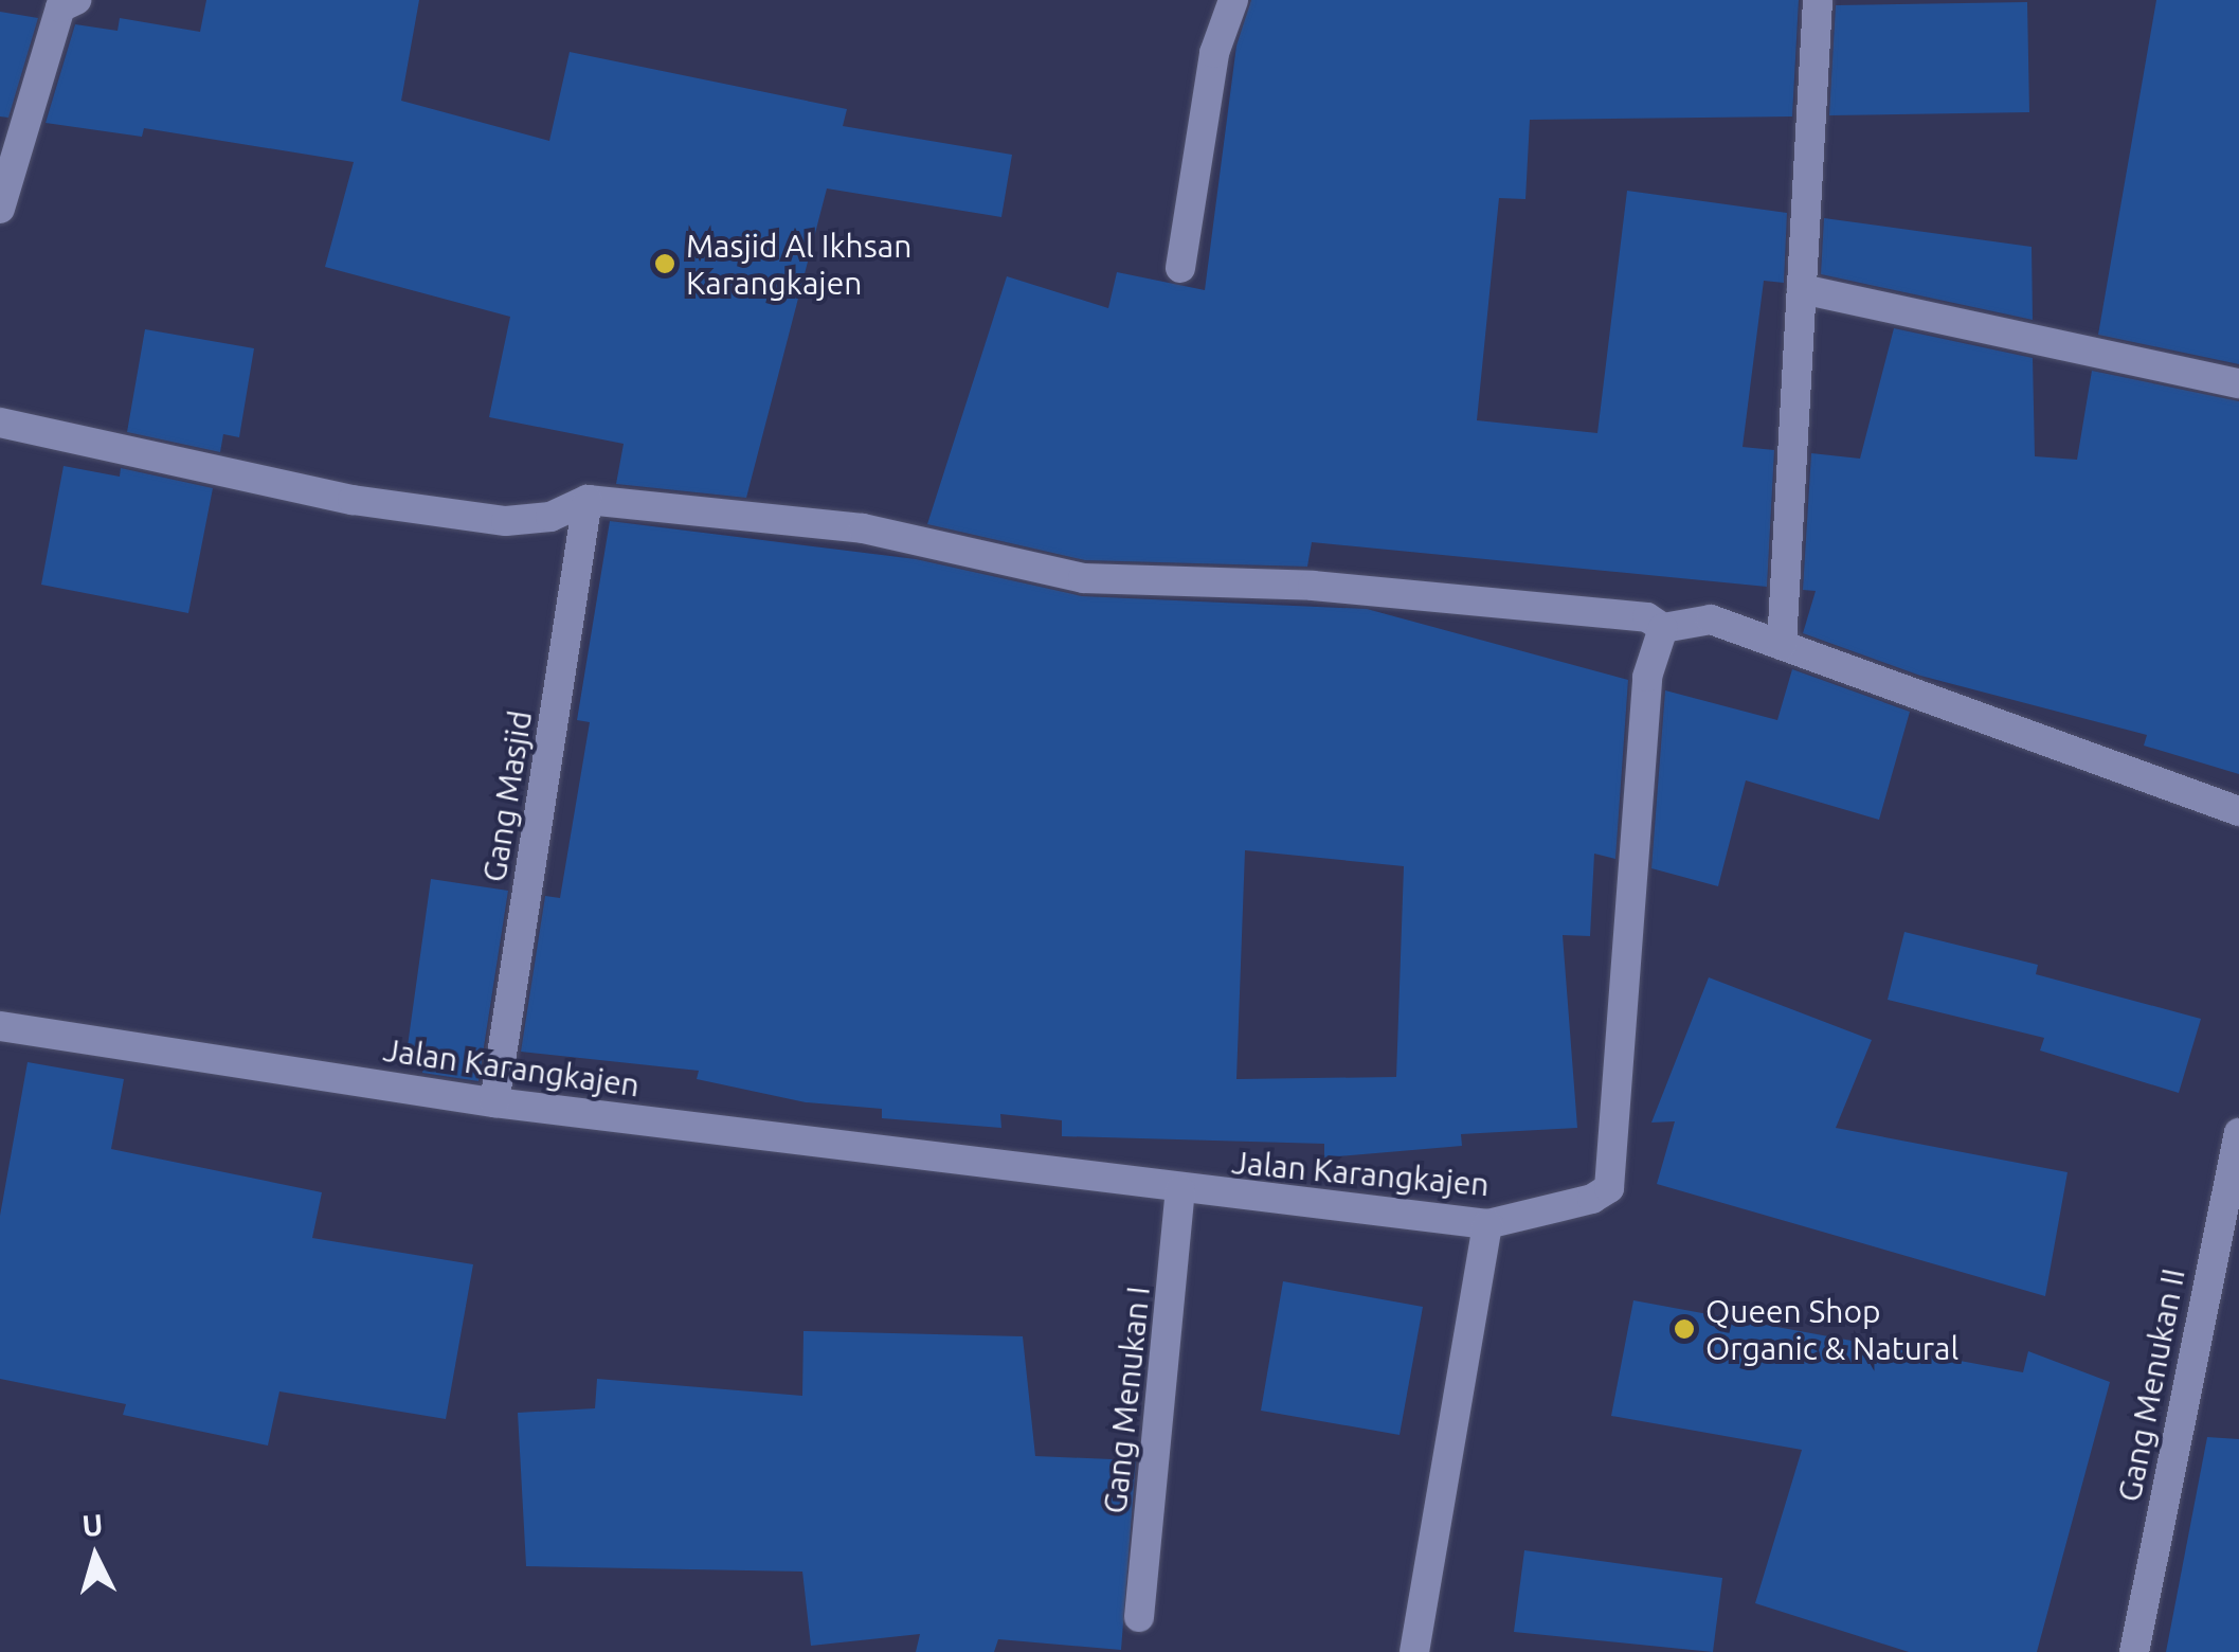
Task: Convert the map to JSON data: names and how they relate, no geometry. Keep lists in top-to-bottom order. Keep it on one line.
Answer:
{"streets":{"street":["Gang Masjid","Jalan Karangkajen","Gang Menukan II","Gang Menukan I"]},"crossings":[["Gang Masjid","Jalan Karangkajen"],["Jalan Karangkajen","Gang Menukan I"]],"places":["Masjid Al Ikhsan Karangkajen","Queen Shop Organic & Natural"],"north":"top"}
